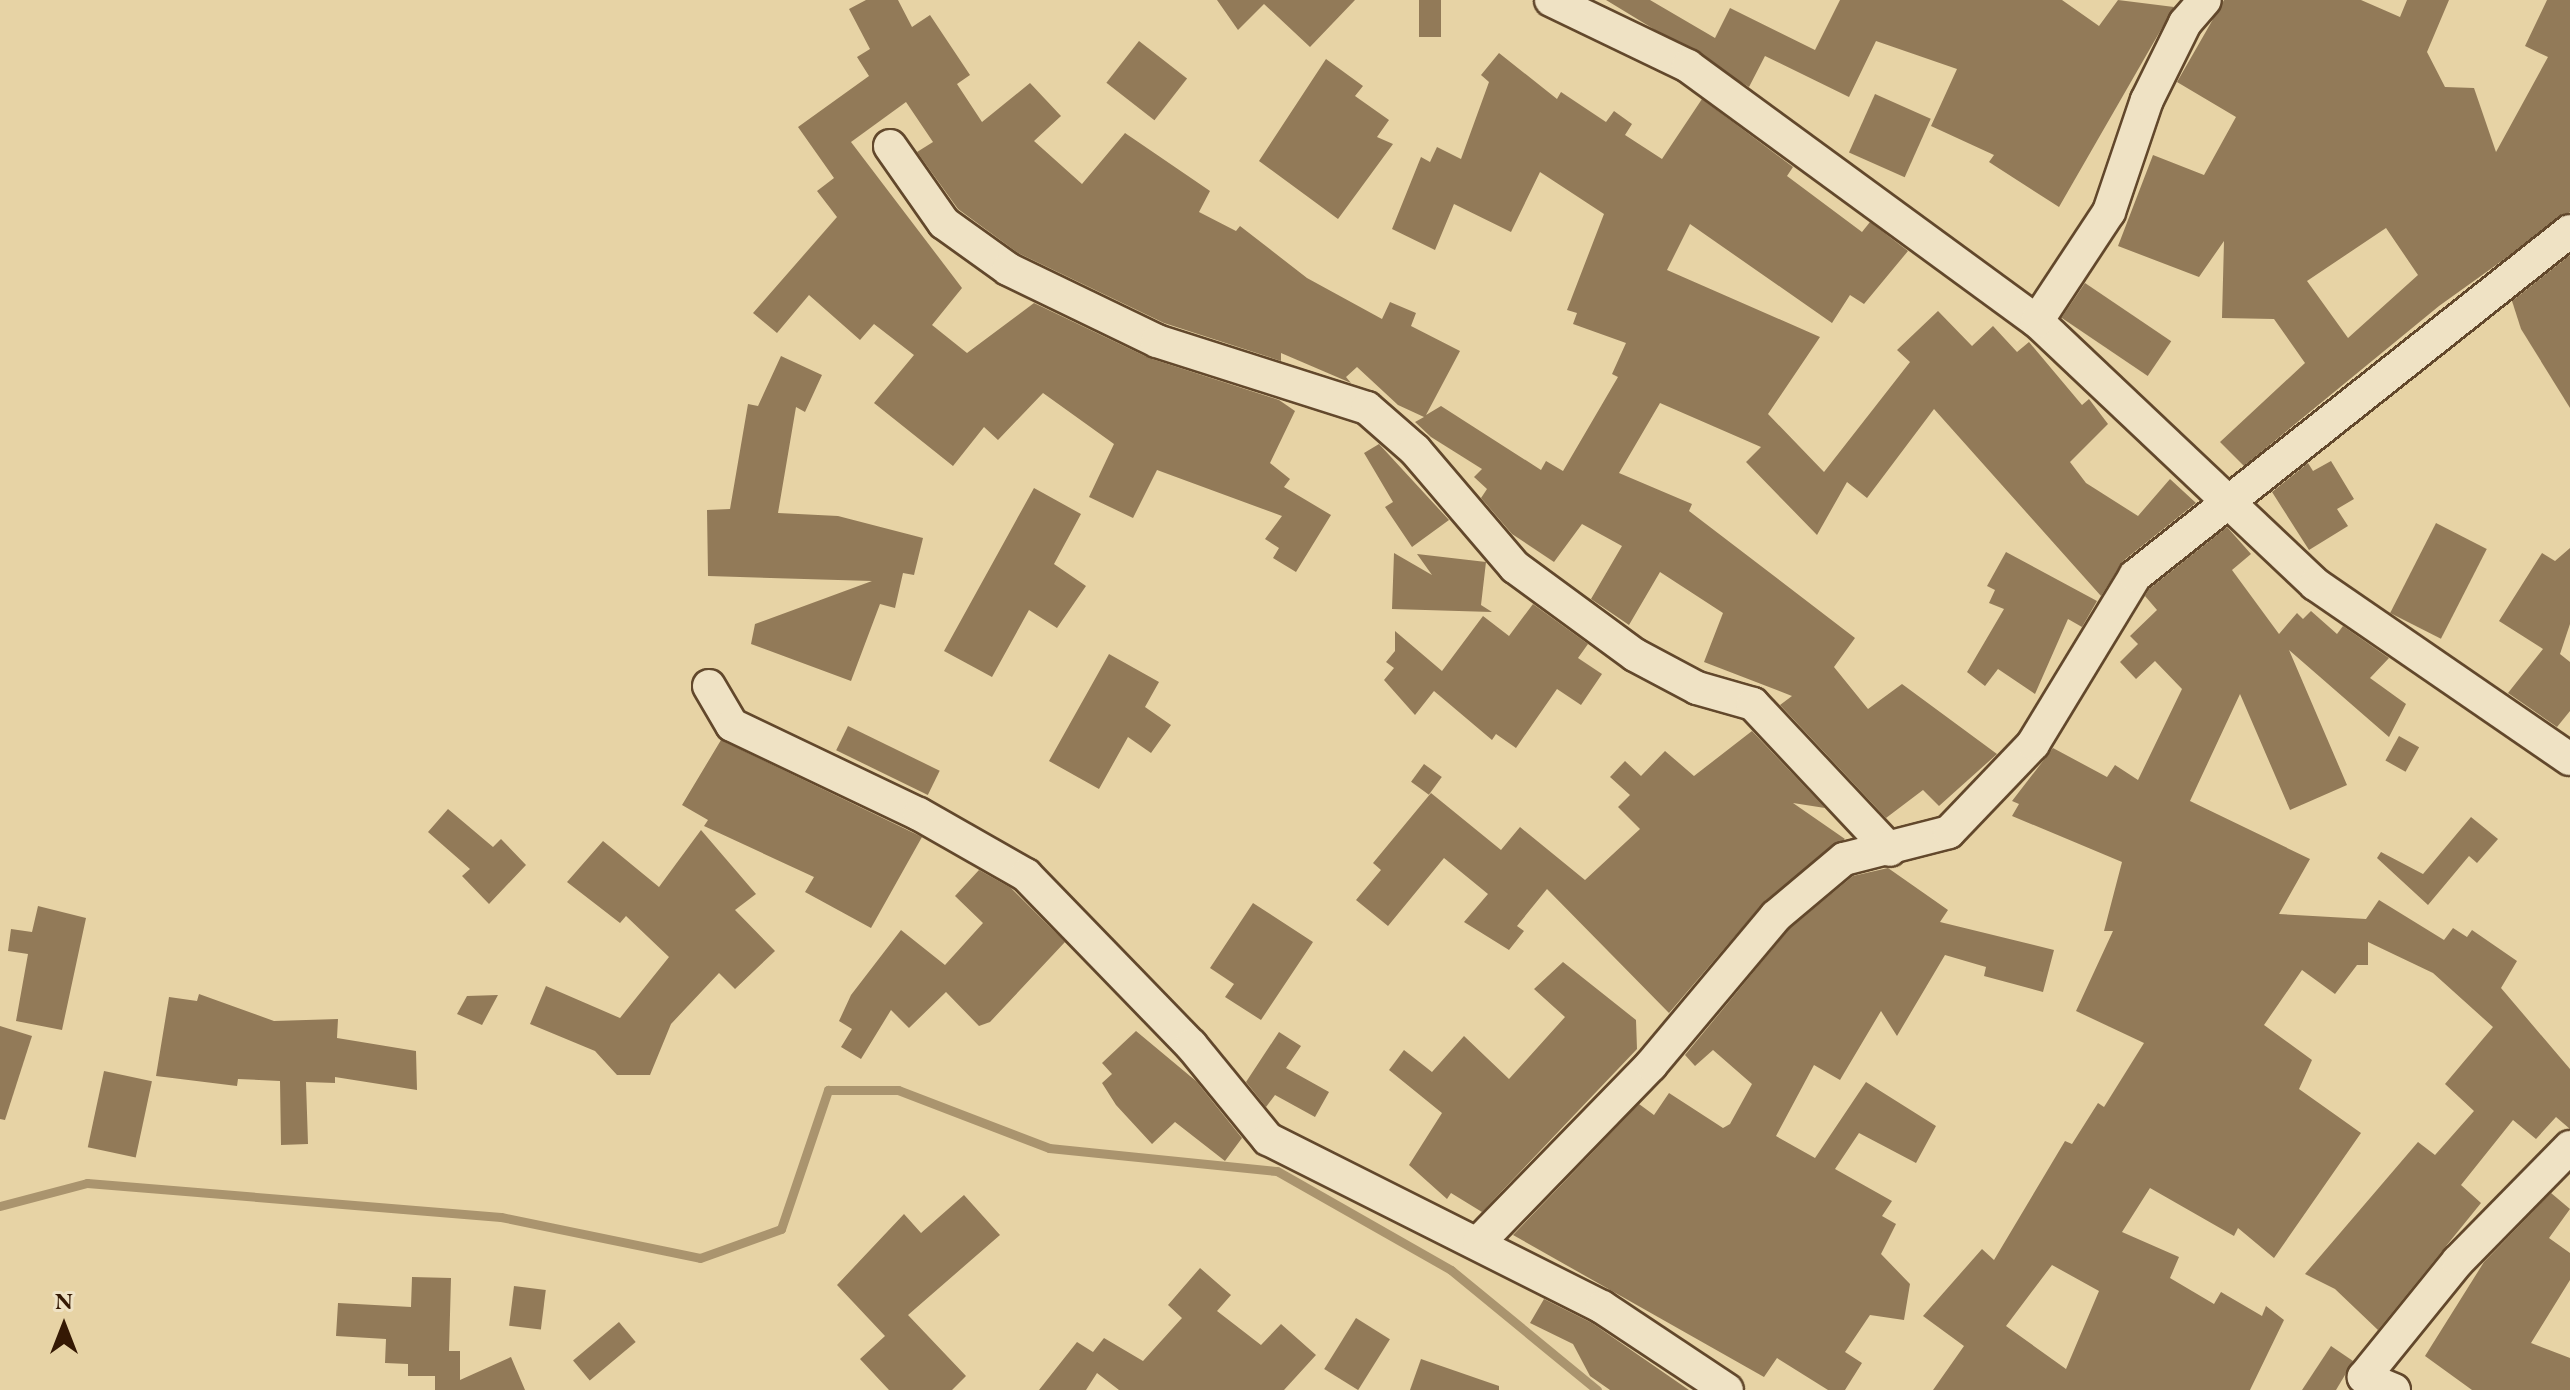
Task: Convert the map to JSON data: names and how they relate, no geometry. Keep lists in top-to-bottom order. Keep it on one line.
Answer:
{"north":"top"}
